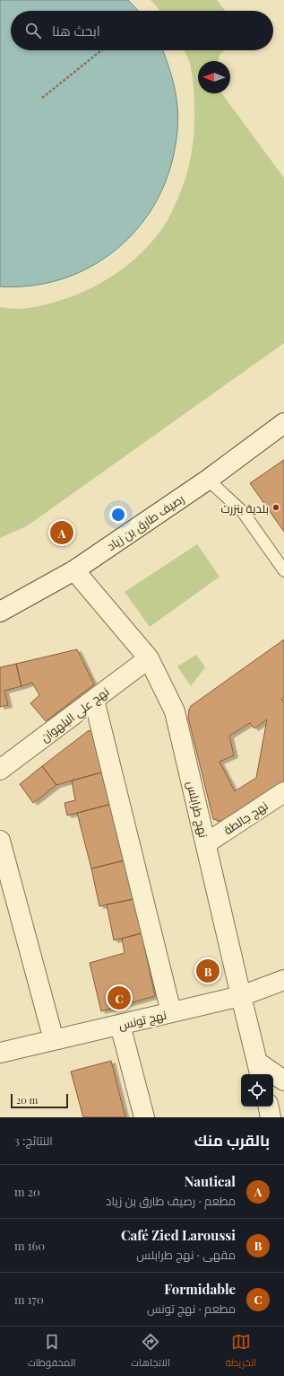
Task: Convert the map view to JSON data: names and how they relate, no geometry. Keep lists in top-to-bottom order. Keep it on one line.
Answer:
{"streets":{"street":["رصيف طارق بن زياد","نهج علي البلهوان","نهج طرابلس","نهج جالطة","نهج تونس"]},"crossings":[["رصيف طارق بن زياد","نهج طرابلس"],["نهج علي البلهوان","نهج طرابلس"],["نهج طرابلس","نهج جالطة"],["نهج طرابلس","نهج تونس"]],"places":["بلدية بنزرت"],"scale_bar":"20 m","north":"left","page":{"search":"ابحث هنا","pins":["A","B","C"],"scale":"20 m","heading":["بالقرب منك","النتائج: 3"],"list":[{"mark":"A","name":"Nautical","note":"مطعم · رصيف طارق بن زياد","value":"20 m"},{"mark":"B","name":"Café Zied Laroussi","note":"مقهى · نهج طرابلس","value":"160 m"},{"mark":"C","name":"Formidable","note":"مطعم · نهج تونس","value":"170 m"}],"nav":["الخريطة","الاتجاهات","المحفوظات"]}}
